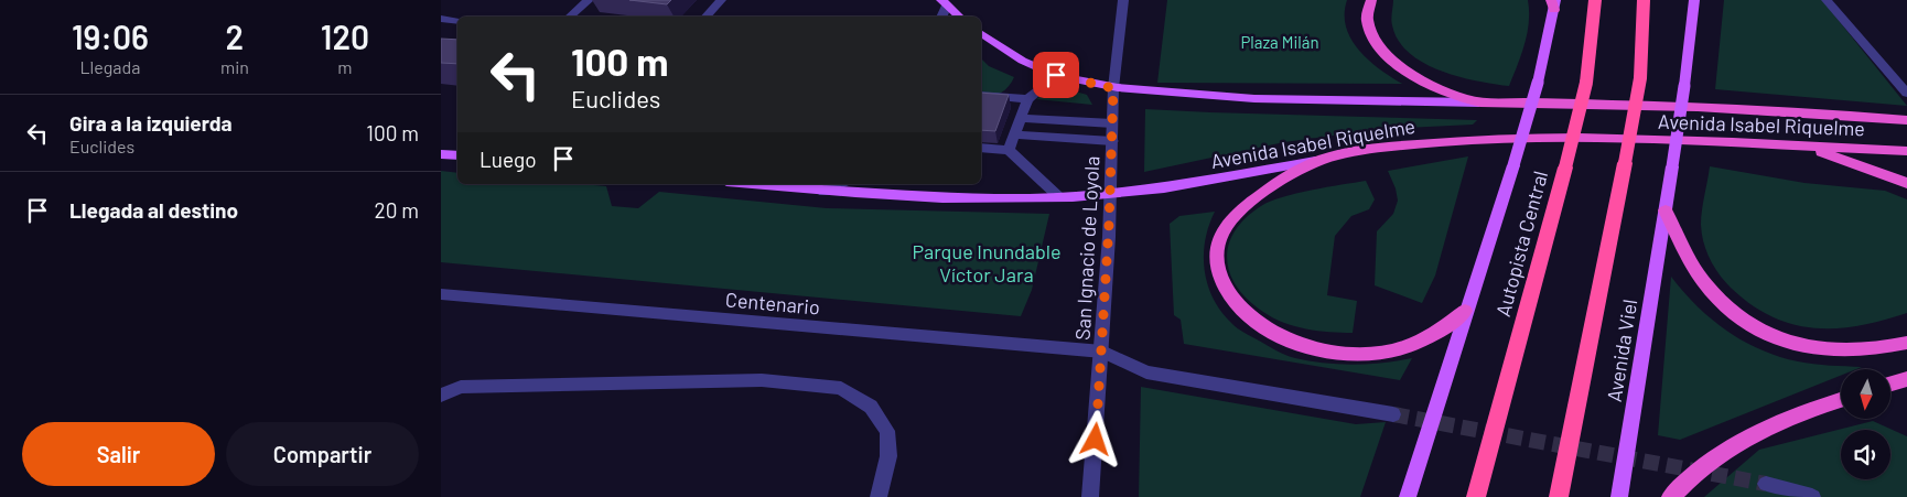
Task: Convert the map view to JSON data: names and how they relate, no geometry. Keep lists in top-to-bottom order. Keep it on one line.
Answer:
{"streets":{"highway":["Avenida Isabel Riquelme","Autopista Central"],"main road":["Avenida Viel"],"street":["San Ignacio de Loyola","Centenario"]},"crossings":[["Avenida Isabel Riquelme","San Ignacio de Loyola"],["San Ignacio de Loyola","Centenario"]],"parks":["Plaza Milán","Parque Inundable Víctor Jara"],"north":"bottom","page":{"eta":["19:06","Llegada","2","min","120","m"],"turn":["100 m","Euclides"],"list":[{"name":"Gira a la izquierda","note":"Euclides","value":"100 m"},{"name":"Llegada al destino","value":"20 m"}],"then":"Luego","buttons":["Salir","Compartir"]}}
